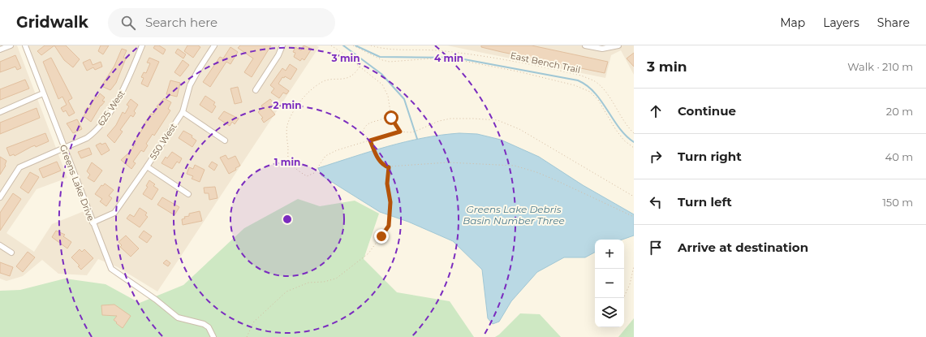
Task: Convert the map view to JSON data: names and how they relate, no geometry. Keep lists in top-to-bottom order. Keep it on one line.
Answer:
{"streets":{"street":["625 West","550 West","Greens Lake Drive"],"path":["East Bench Trail"]},"crossings":[["625 West","Greens Lake Drive"],["550 West","Greens Lake Drive"]],"water":["Greens Lake Debris Basin Number Three"],"page":{"header":"Gridwalk","search":"Search here","nav":["Map","Layers","Share"],"heading":["3 min","Walk · 210 m"],"list":[["Continue","20 m"],["Turn right","40 m"],["Turn left","150 m"],"Arrive at destination"],"map_buttons":["+","−"]},"rings":["4 min","3 min","2 min","1 min"]}
